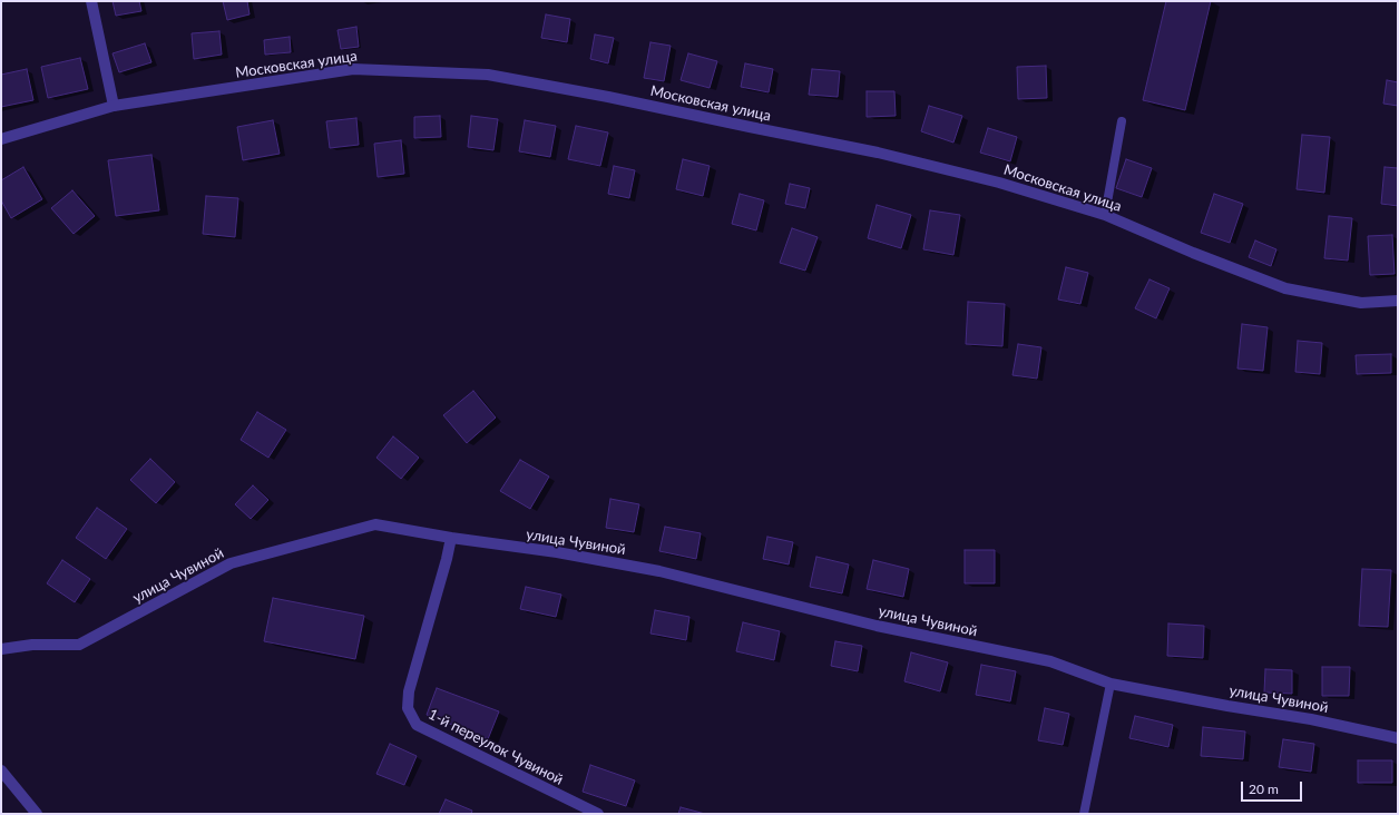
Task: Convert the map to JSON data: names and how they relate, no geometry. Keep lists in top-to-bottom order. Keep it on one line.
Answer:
{"streets":{"street":["Московская улица","улица Чувиной","1-й переулок Чувиной"]},"crossings":[["улица Чувиной","1-й переулок Чувиной"]],"scale_bar":"20 m"}
